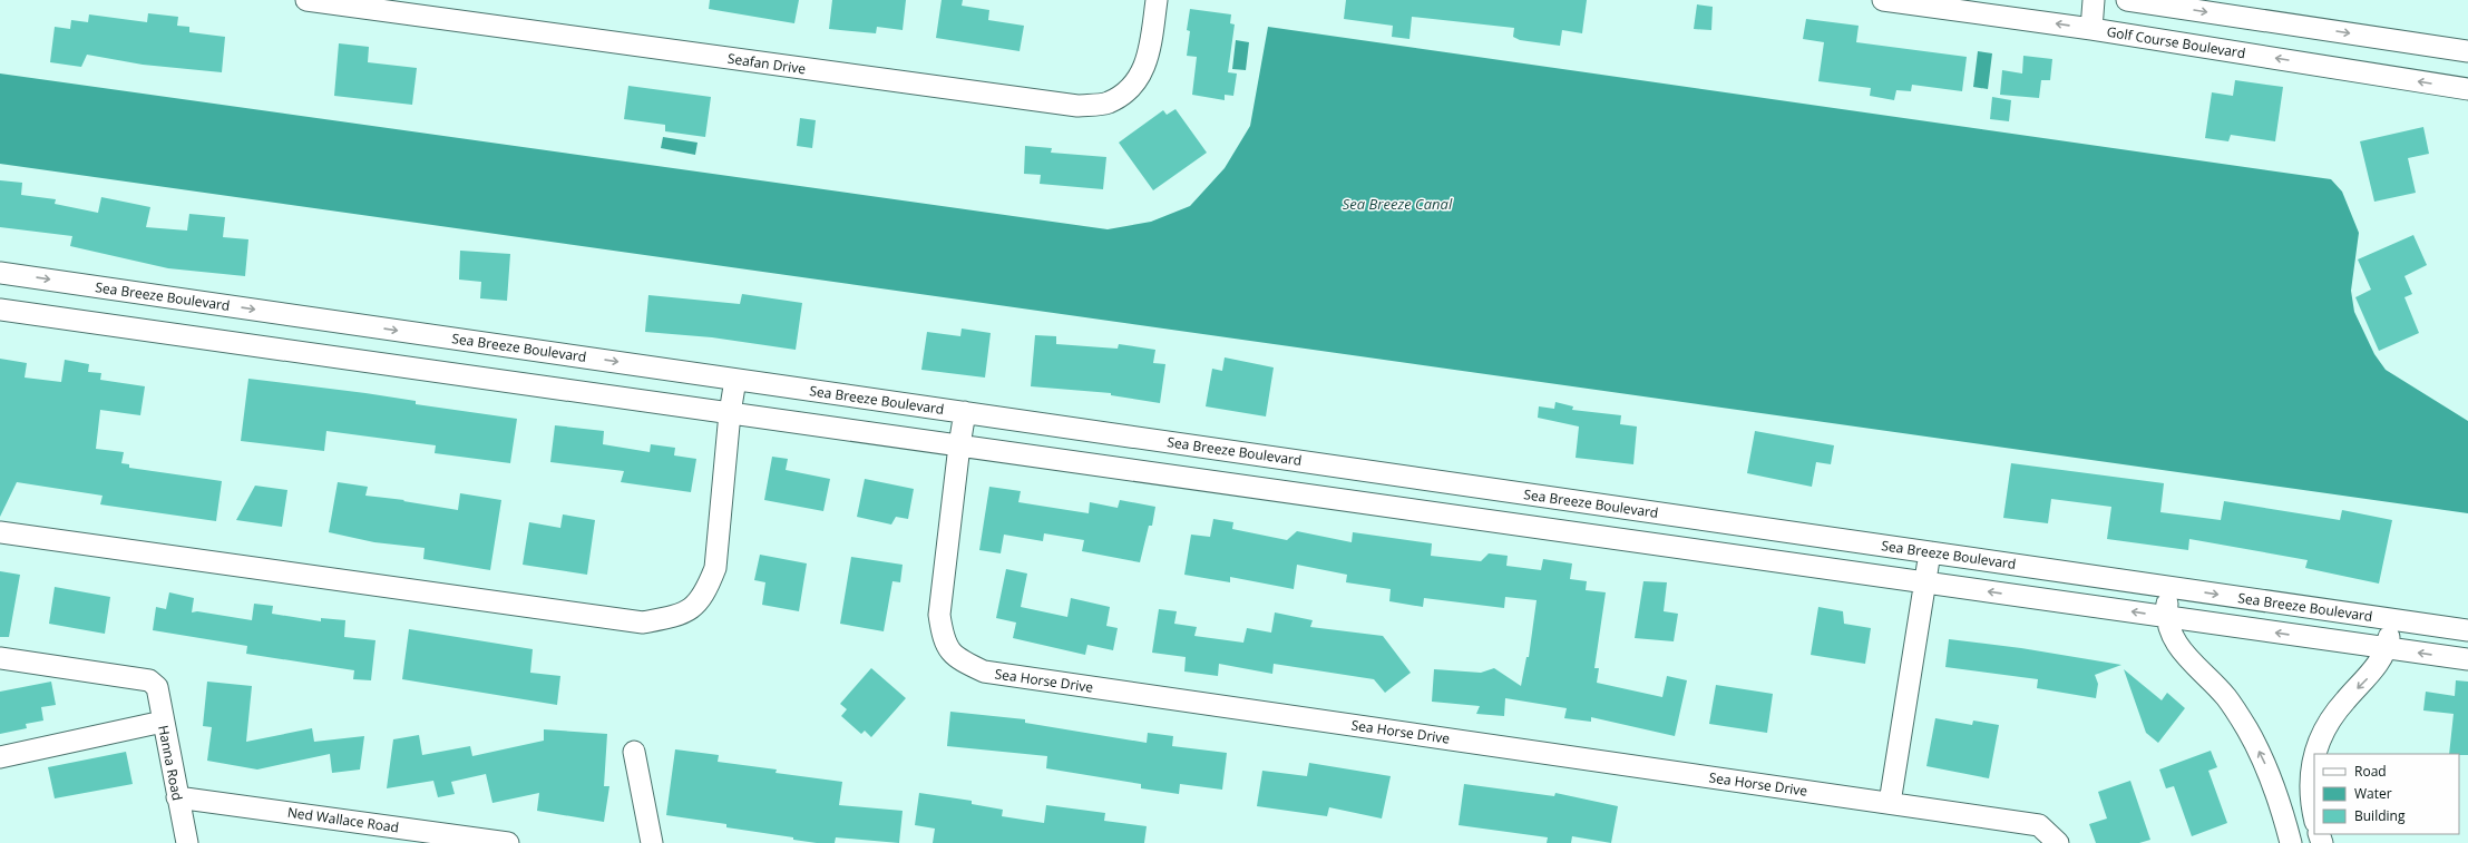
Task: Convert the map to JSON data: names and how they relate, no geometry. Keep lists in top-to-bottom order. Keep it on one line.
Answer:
{"streets":{"street":["Golf Course Boulevard","Seafan Drive","Sea Breeze Boulevard","Sea Horse Drive","Hanna Road","Ned Wallace Road"]},"crossings":[["Sea Breeze Boulevard","Sea Horse Drive"],["Hanna Road","Ned Wallace Road"]],"water":["Sea Breeze Canal"],"legend":["Road","Water","Building"]}
